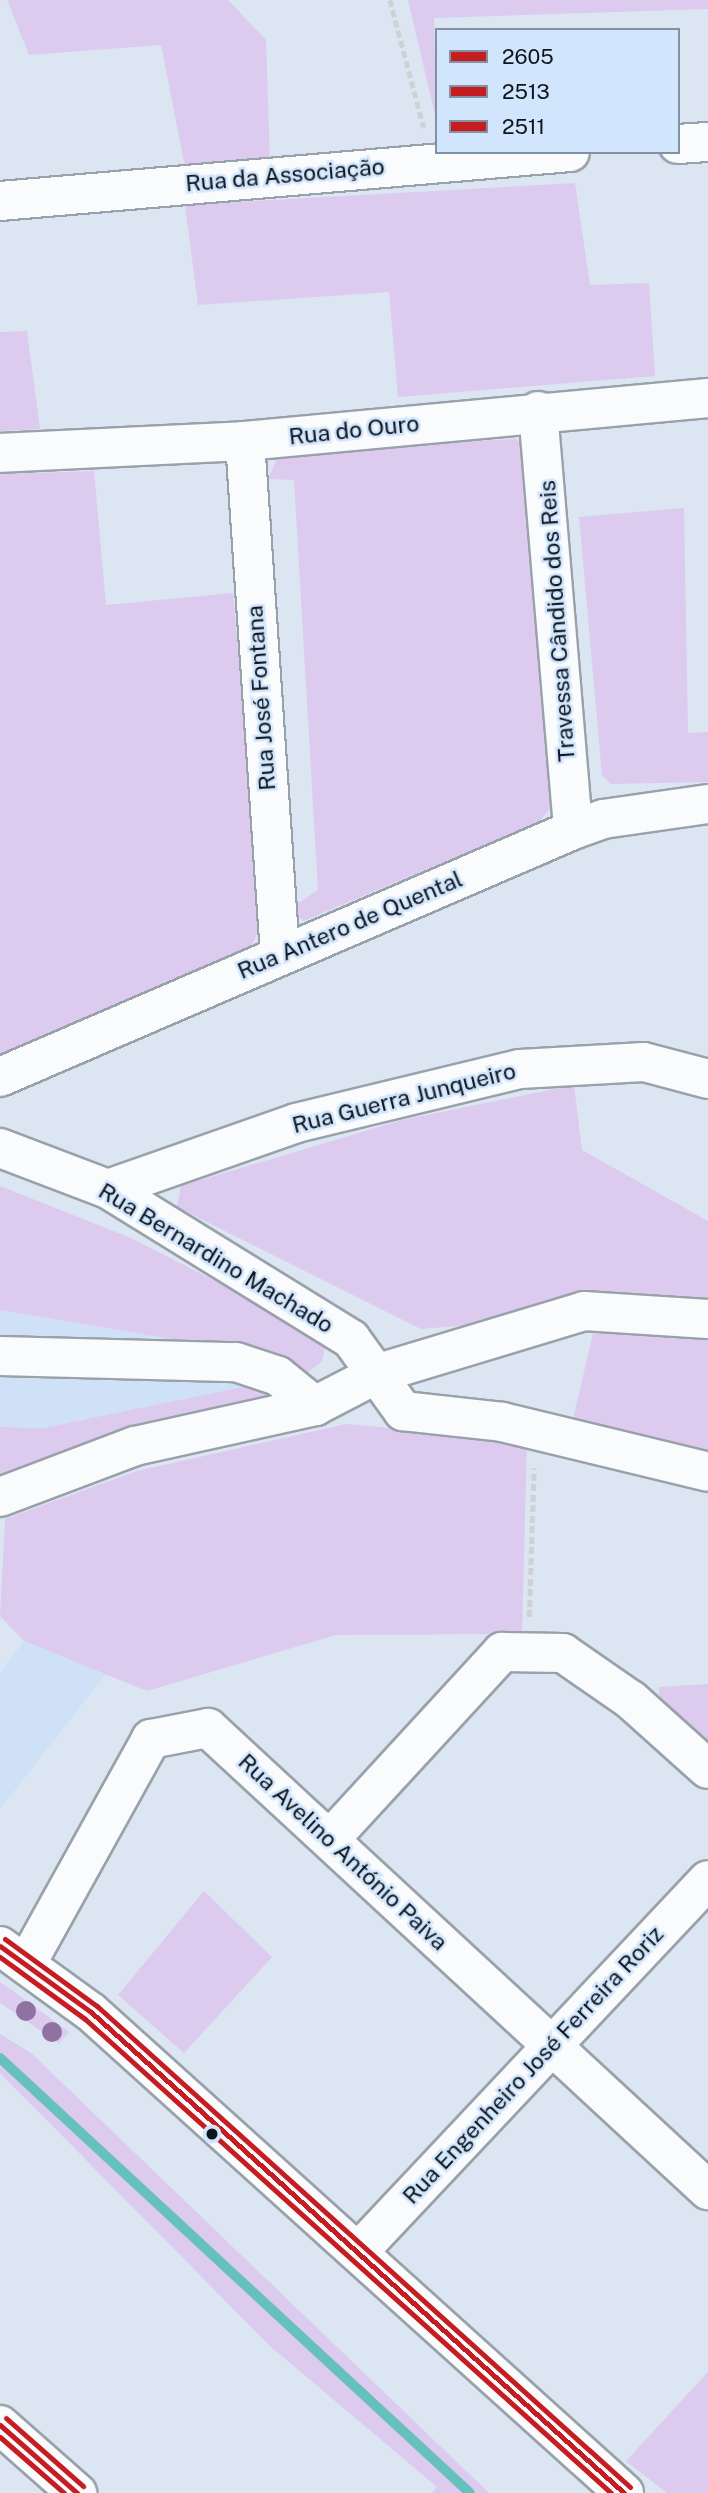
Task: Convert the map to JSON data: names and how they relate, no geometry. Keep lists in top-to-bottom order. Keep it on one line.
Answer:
{"streets":{"street":["Rua da Associação","Rua do Ouro","Travessa Cândido dos Reis","Rua José Fontana","Rua Antero de Quental","Rua Guerra Junqueiro","Rua Bernardino Machado","Rua Avelino António Paiva","Rua Engenheiro José Ferreira Roriz"]},"crossings":[["Rua do Ouro","Travessa Cândido dos Reis"],["Rua do Ouro","Rua José Fontana"],["Travessa Cândido dos Reis","Rua Antero de Quental"],["Rua José Fontana","Rua Antero de Quental"],["Rua Guerra Junqueiro","Rua Bernardino Machado"],["Rua Avelino António Paiva","Rua Engenheiro José Ferreira Roriz"]],"lines":["transit line 2511","transit line 2605","transit line 2513"],"legend":["2605","2513","2511"]}
